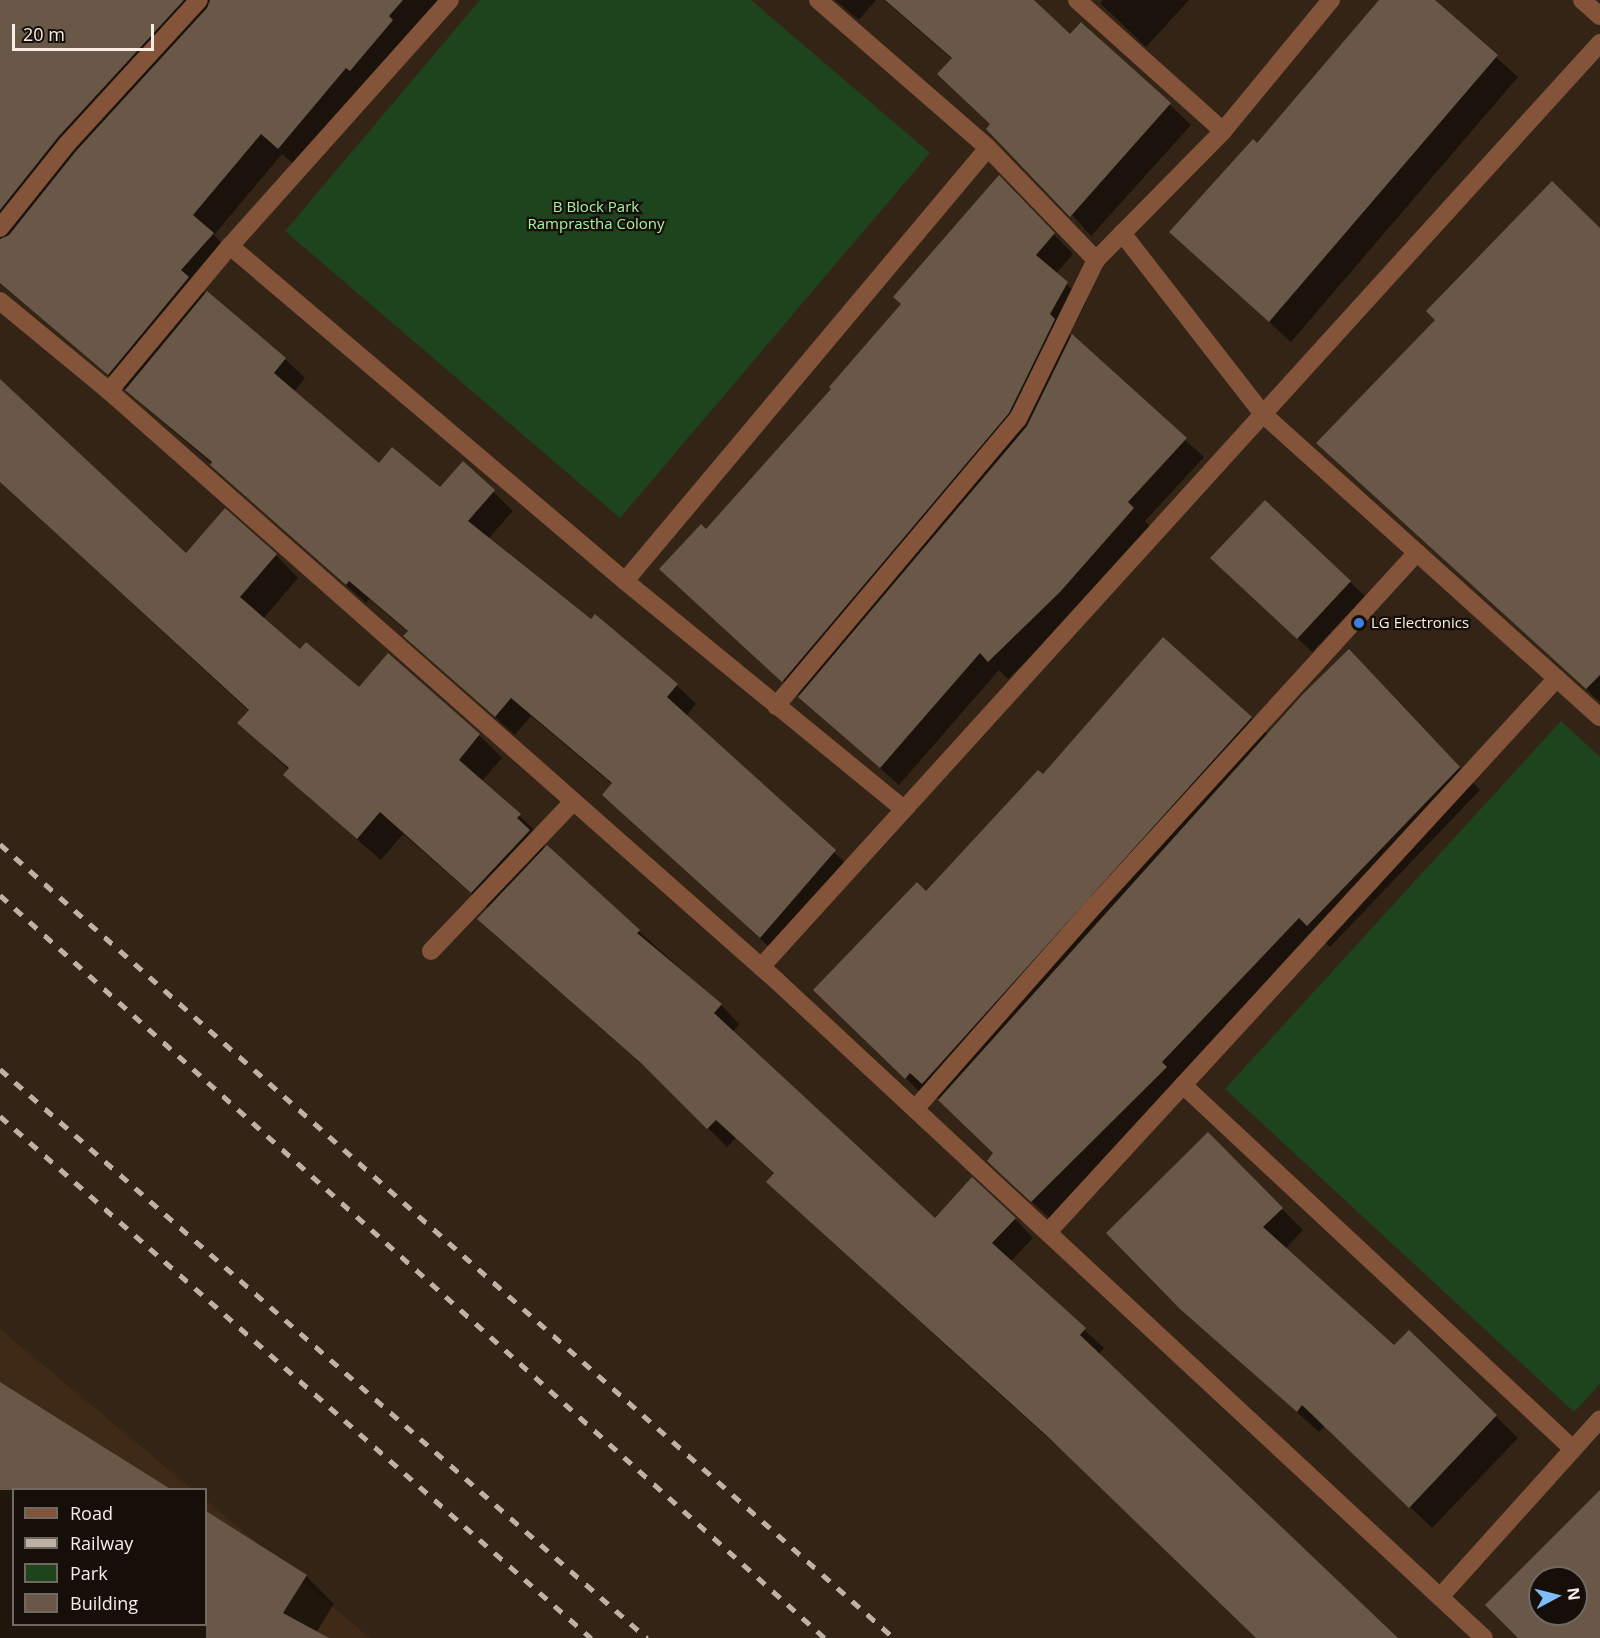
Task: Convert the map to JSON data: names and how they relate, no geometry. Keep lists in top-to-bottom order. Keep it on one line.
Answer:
{"parks":["B Block Park Ramprastha Colony"],"places":["LG Electronics"],"legend":["Road","Railway","Park","Building"],"scale_bar":"20 m","north":"right"}
